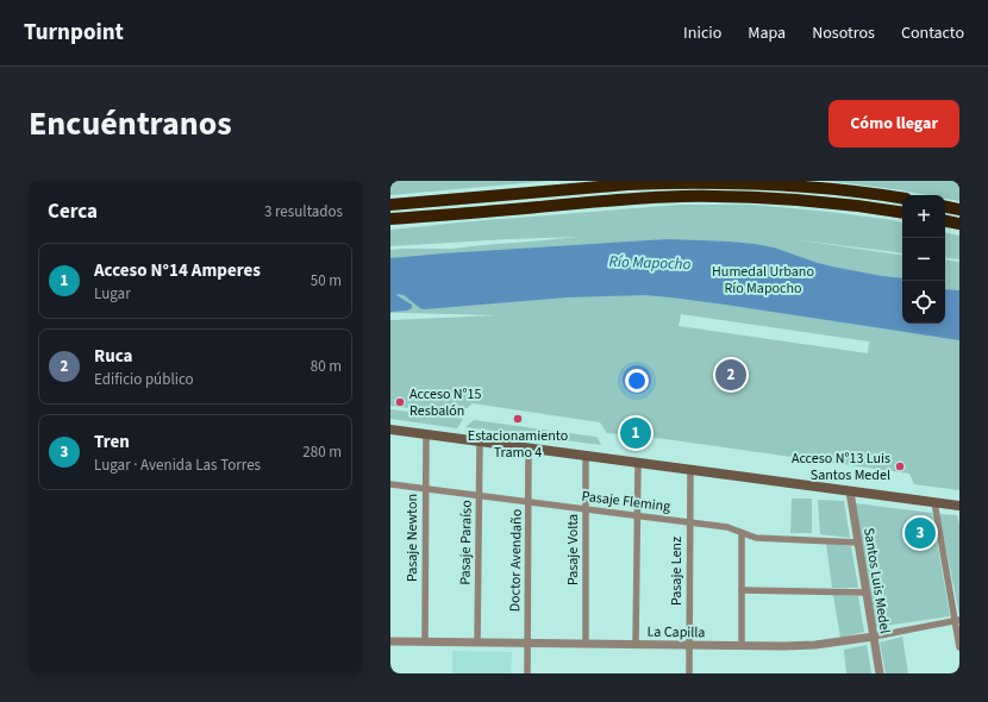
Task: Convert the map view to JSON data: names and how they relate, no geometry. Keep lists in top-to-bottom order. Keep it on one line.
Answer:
{"streets":{"street":["Pasaje Fleming","Pasaje Newton","Pasaje Paraíso","Pasaje Volta","Doctor Avendaño","Pasaje Lenz","Santos Luis Medel","La Capilla"]},"crossings":[["Pasaje Fleming","Pasaje Newton"],["Pasaje Fleming","Pasaje Paraíso"],["Pasaje Fleming","Pasaje Volta"],["Pasaje Fleming","Doctor Avendaño"],["Pasaje Fleming","Pasaje Lenz"],["Pasaje Fleming","Santos Luis Medel"],["Pasaje Newton","La Capilla"],["Pasaje Paraíso","La Capilla"],["Pasaje Volta","La Capilla"],["Doctor Avendaño","La Capilla"],["Pasaje Lenz","La Capilla"],["Santos Luis Medel","La Capilla"]],"water":["Río Mapocho"],"parks":["Humedal Urbano Río Mapocho"],"places":["Acceso N°15 Resbalón","Estacionamiento Tramo 4","Acceso N°13 Luis Santos Medel"],"page":{"header":"Turnpoint","nav":["Inicio","Mapa","Nosotros","Contacto"],"title":"Encuéntranos","buttons":"Cómo llegar","heading":["Cerca","3 resultados"],"map_buttons":["+","−"],"list":[{"mark":"1","name":"Acceso N°14 Amperes","note":"Lugar","value":"50 m"},{"mark":"2","name":"Ruca","note":"Edificio público","value":"80 m"},{"mark":"3","name":"Tren","note":"Lugar · Avenida Las Torres","value":"280 m"}],"pins":["2","1","3"]}}
